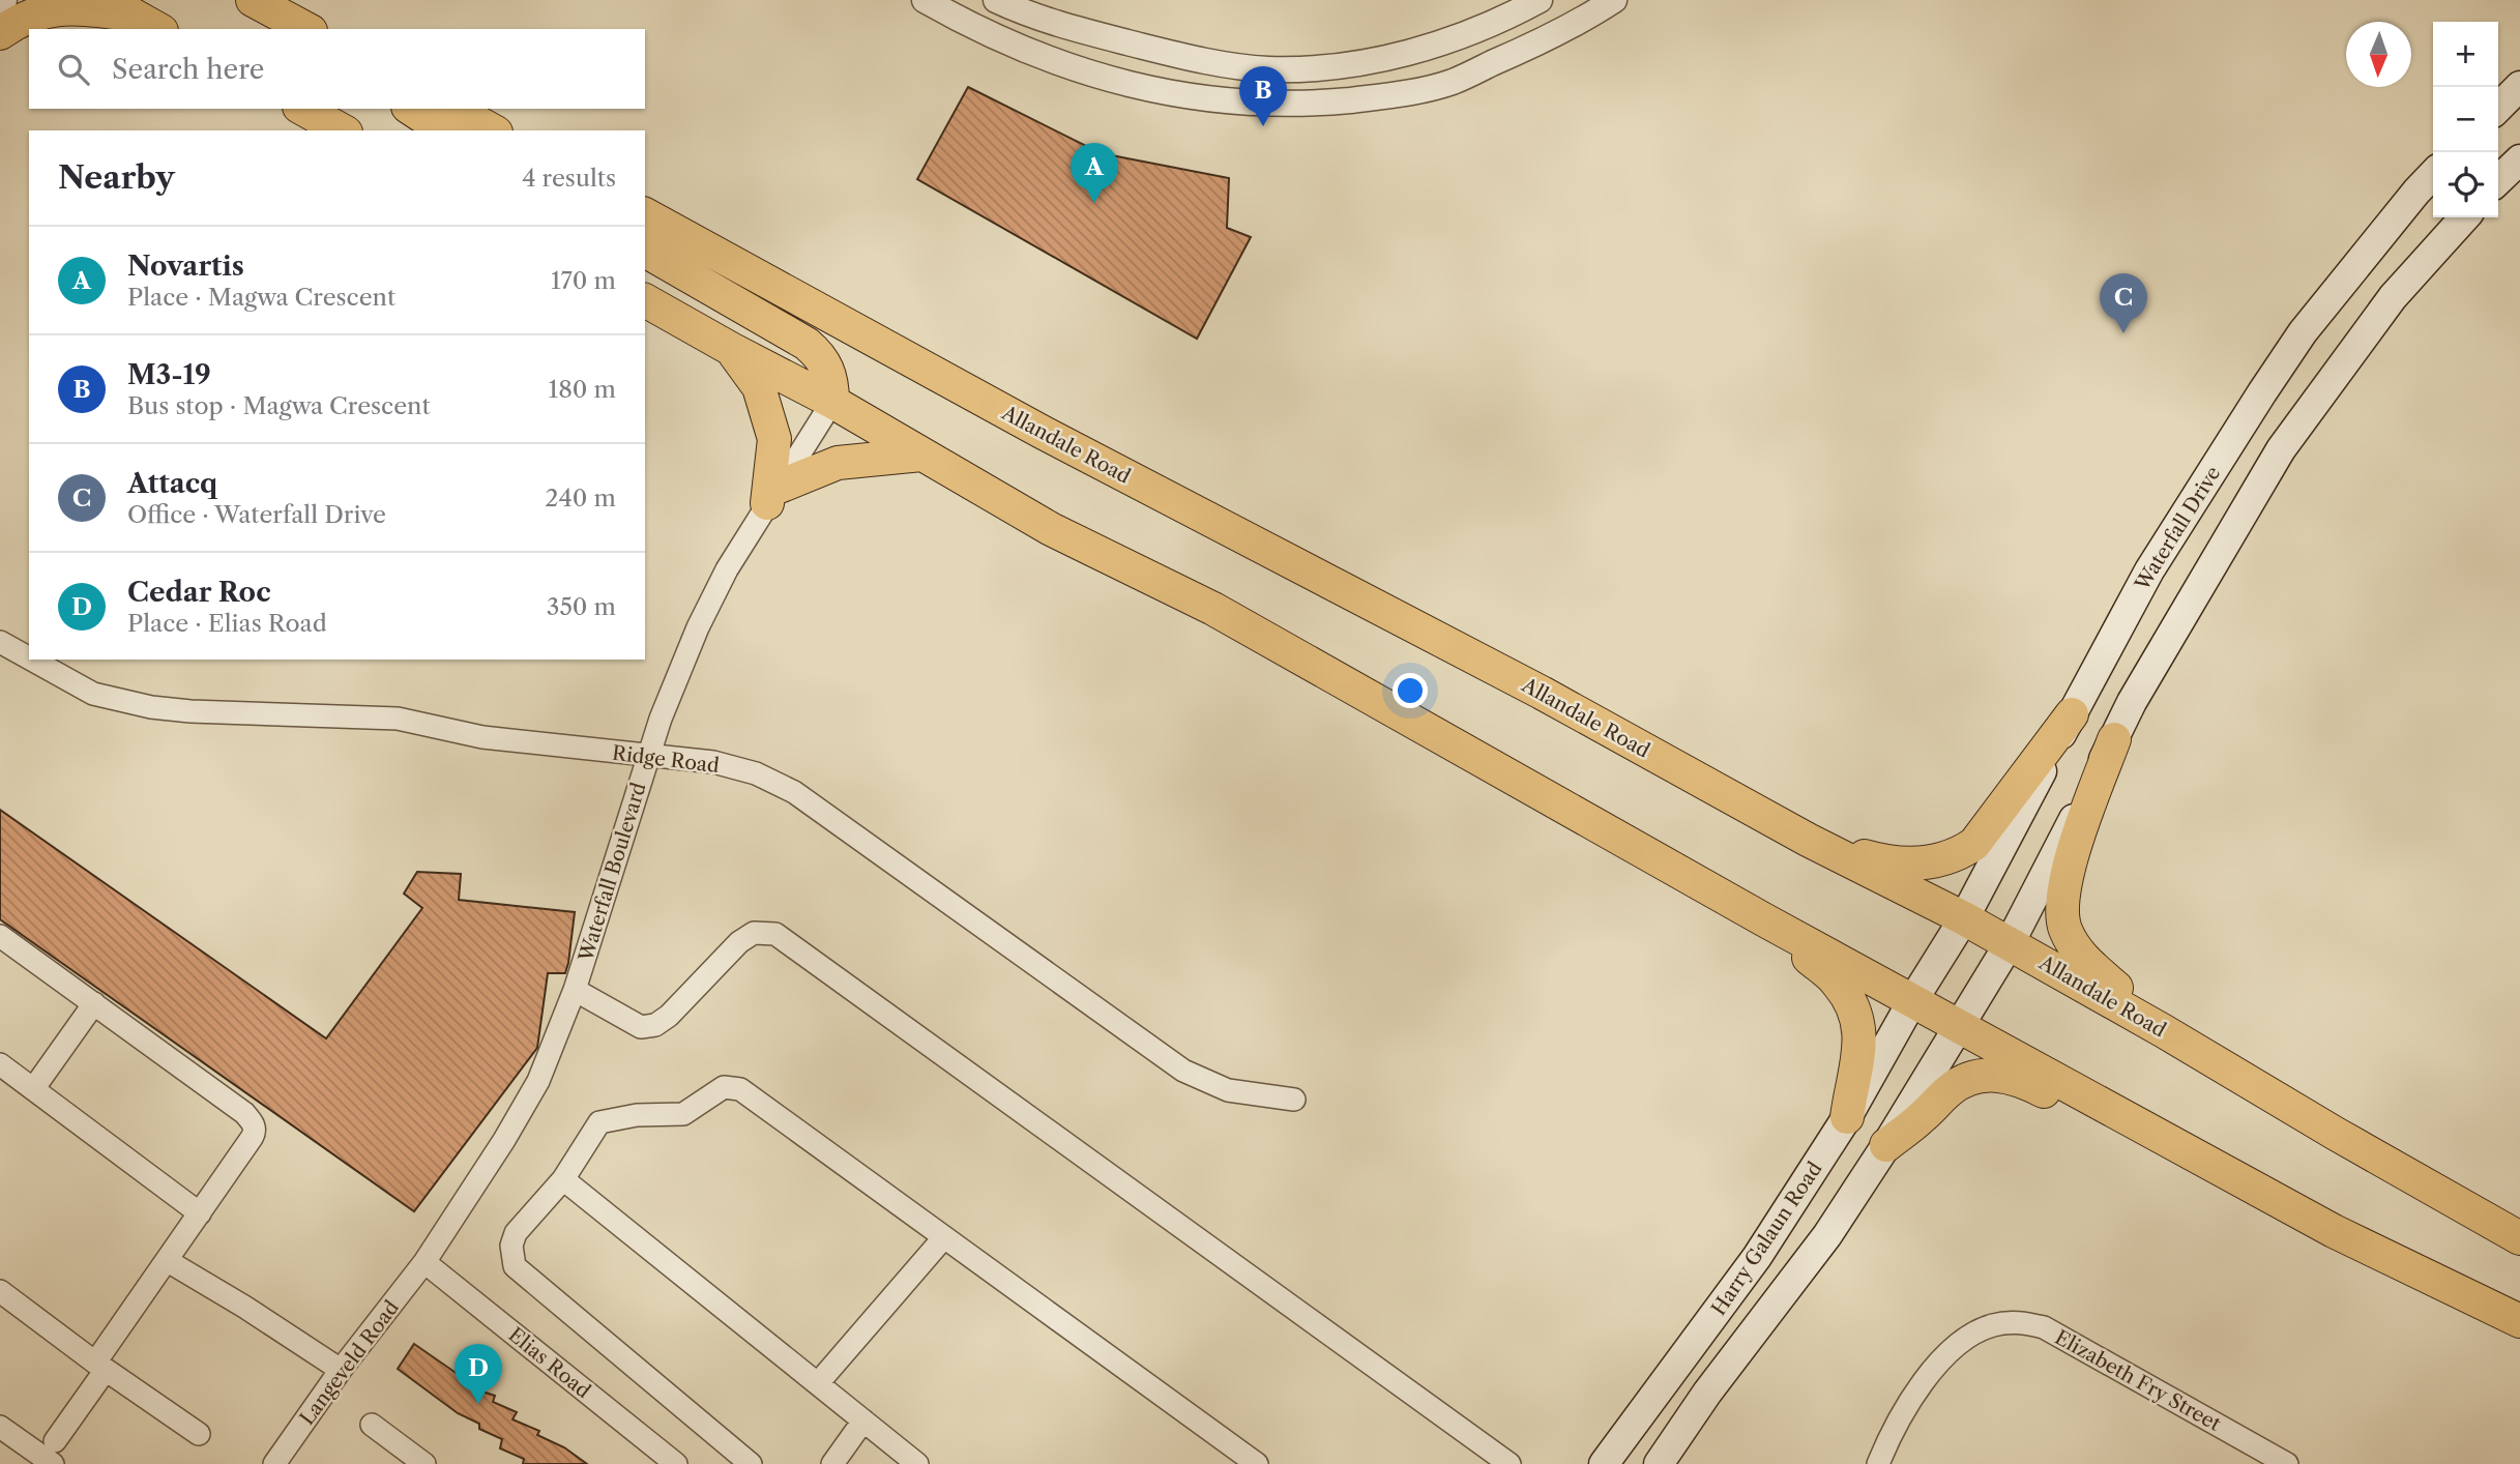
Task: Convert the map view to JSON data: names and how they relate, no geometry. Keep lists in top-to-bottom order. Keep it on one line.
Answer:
{"streets":{"main road":["Allandale Road","Waterfall Drive","Harry Galaun Road"],"street":["Ridge Road","Waterfall Boulevard","Langeveld Road","Elias Road","Elizabeth Fry Street"]},"crossings":[["Allandale Road","Waterfall Drive"],["Allandale Road","Harry Galaun Road"],["Waterfall Drive","Harry Galaun Road"],["Ridge Road","Waterfall Boulevard"],["Waterfall Boulevard","Langeveld Road"],["Waterfall Boulevard","Elias Road"],["Langeveld Road","Elias Road"]],"north":"bottom","page":{"map_buttons":["+","−"],"search":"Search here","pins":["B","A","C","D"],"heading":["Nearby","4 results"],"list":[{"mark":"A","name":"Novartis","note":"Place · Magwa Crescent","value":"170 m"},{"mark":"B","name":"M3-19","note":"Bus stop · Magwa Crescent","value":"180 m"},{"mark":"C","name":"Attacq","note":"Office · Waterfall Drive","value":"240 m"},{"mark":"D","name":"Cedar Roc","note":"Place · Elias Road","value":"350 m"}]}}
